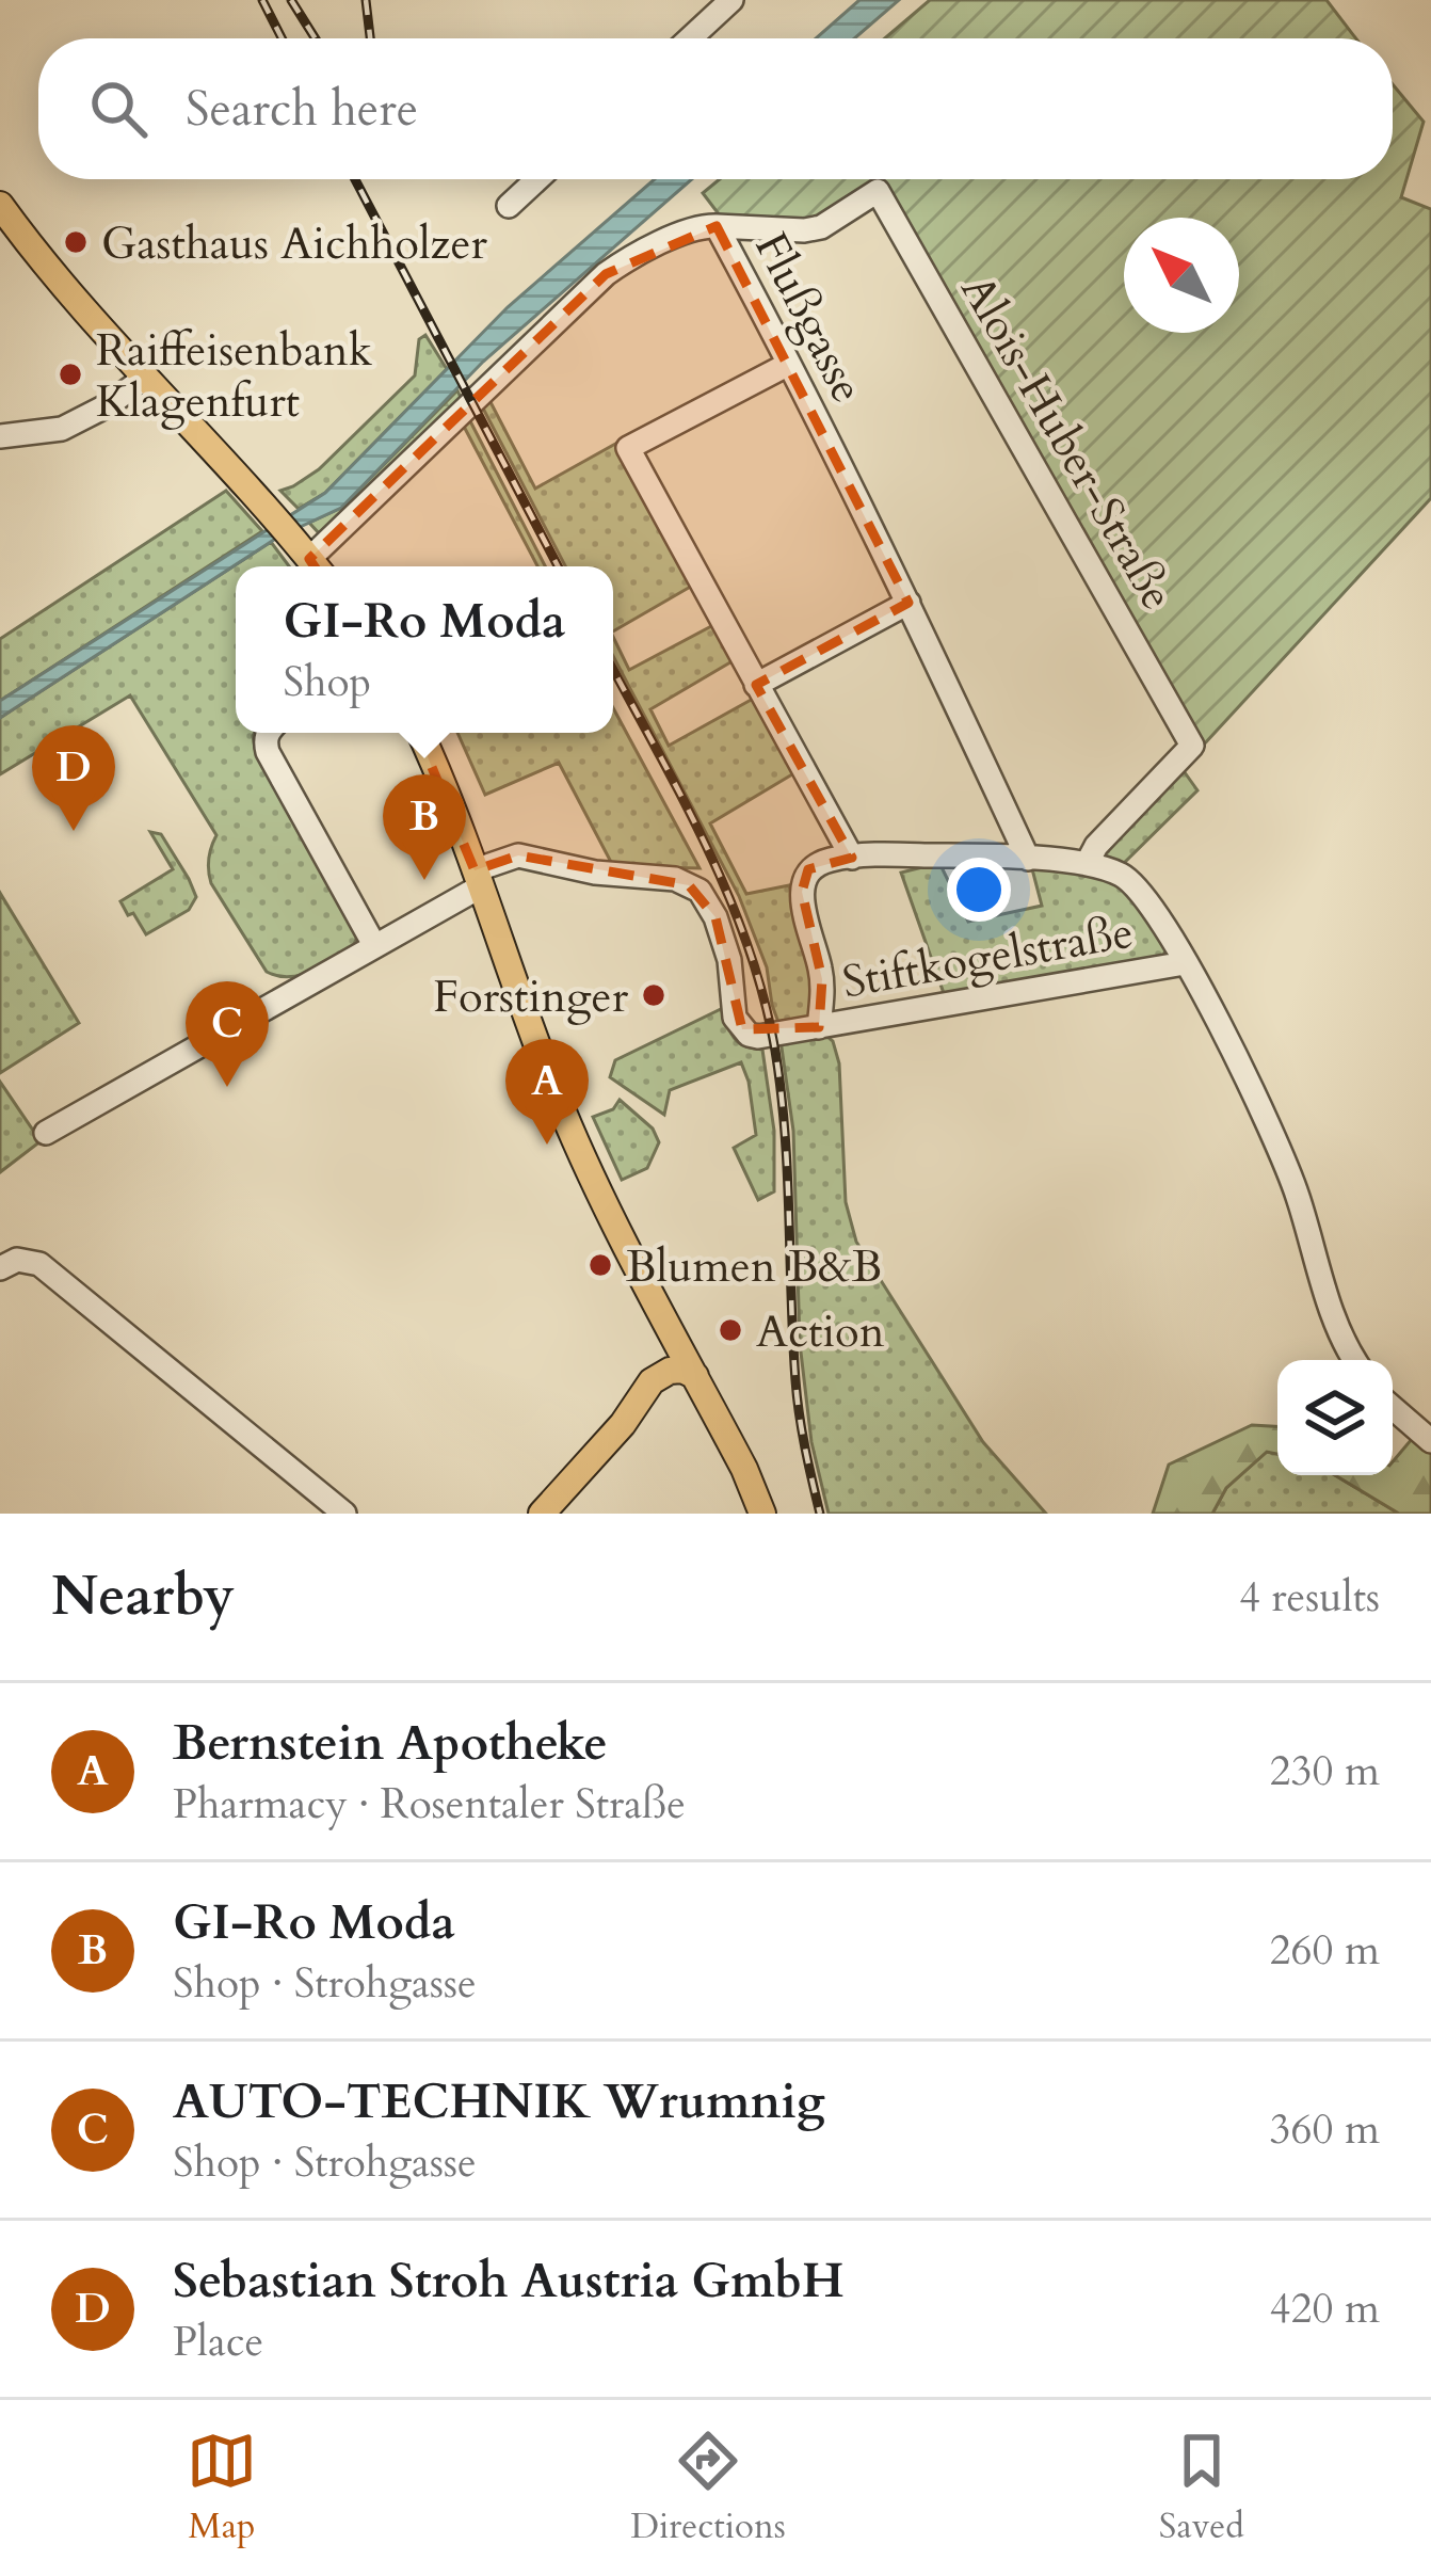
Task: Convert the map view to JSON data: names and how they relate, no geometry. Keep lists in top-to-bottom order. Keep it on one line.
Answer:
{"streets":{"street":["Flußgasse","Alois-Huber-Straße","Stiftkogelstraße"]},"crossings":[["Flußgasse","Alois-Huber-Straße"]],"places":["Gasthaus Aichholzer","Raiffeisenbank Klagenfurt","Forstinger","Blumen B&B","Action"],"north":"top left","page":{"search":"Search here","popup":["GI-Ro Moda","Shop"],"pins":["D","B","C","A"],"heading":["Nearby","4 results"],"list":[{"mark":"A","name":"Bernstein Apotheke","note":"Pharmacy · Rosentaler Straße","value":"230 m"},{"mark":"B","name":"GI-Ro Moda","note":"Shop · Strohgasse","value":"260 m"},{"mark":"C","name":"AUTO-TECHNIK Wrumnig","note":"Shop · Strohgasse","value":"360 m"},{"mark":"D","name":"Sebastian Stroh Austria GmbH","note":"Place","value":"420 m"}],"nav":["Map","Directions","Saved"]}}
